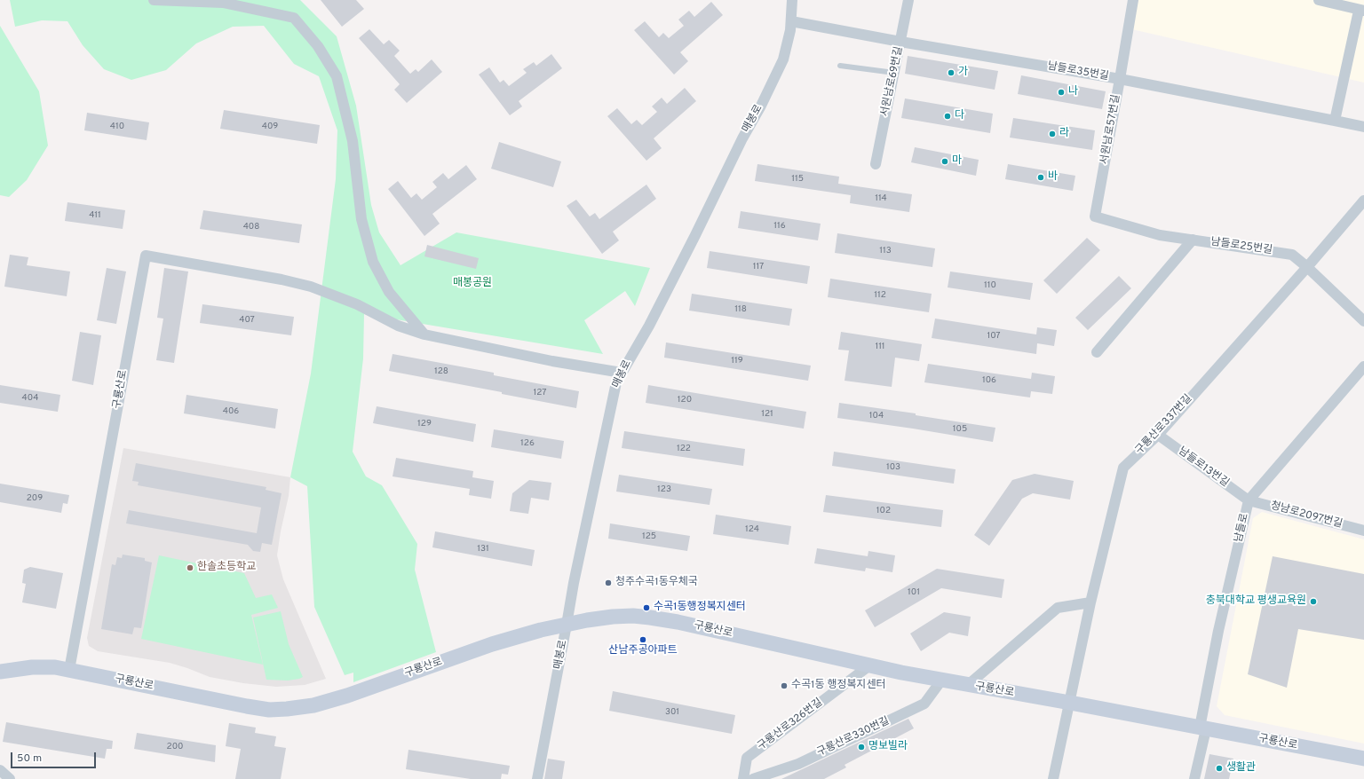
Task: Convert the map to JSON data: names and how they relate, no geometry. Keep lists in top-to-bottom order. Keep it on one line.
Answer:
{"streets":{"street":["남들로35번길","서원남로69번길","매봉로","서원남로57번길","남들로25번길","구룡산로","구룡산로337번길","남들로13번길","청남로2097번길","남들로","구룡산로326번길","구룡산로330번길"]},"crossings":[["남들로35번길","서원남로69번길"],["남들로35번길","매봉로"],["남들로35번길","서원남로57번길"],["매봉로","구룡산로"],["서원남로57번길","남들로25번길"],["남들로25번길","구룡산로337번길"],["구룡산로","구룡산로337번길"],["구룡산로","남들로"],["구룡산로","구룡산로326번길"],["구룡산로","구룡산로330번길"],["구룡산로337번길","남들로13번길"],["남들로13번길","청남로2097번길"],["남들로13번길","남들로"],["청남로2097번길","남들로"]],"parks":["매봉공원"],"places":["가","나","다","라","마","바","한솔초등학교","청주수곡1동우체국","충북대학교 평생교육원","수곡1동행정복지센터","산남주공아파트","수곡1동 행정복지센터","명보빌라","생활관"],"house_numbers":["410","409","115","114","411","116","408","113","117","110","112","118","407","107","111","119","128","106","127","404","120","406","121","104","129","105","126","122","103","123","209","102","124","125","131","101","301","200"],"scale_bar":"50 m"}
